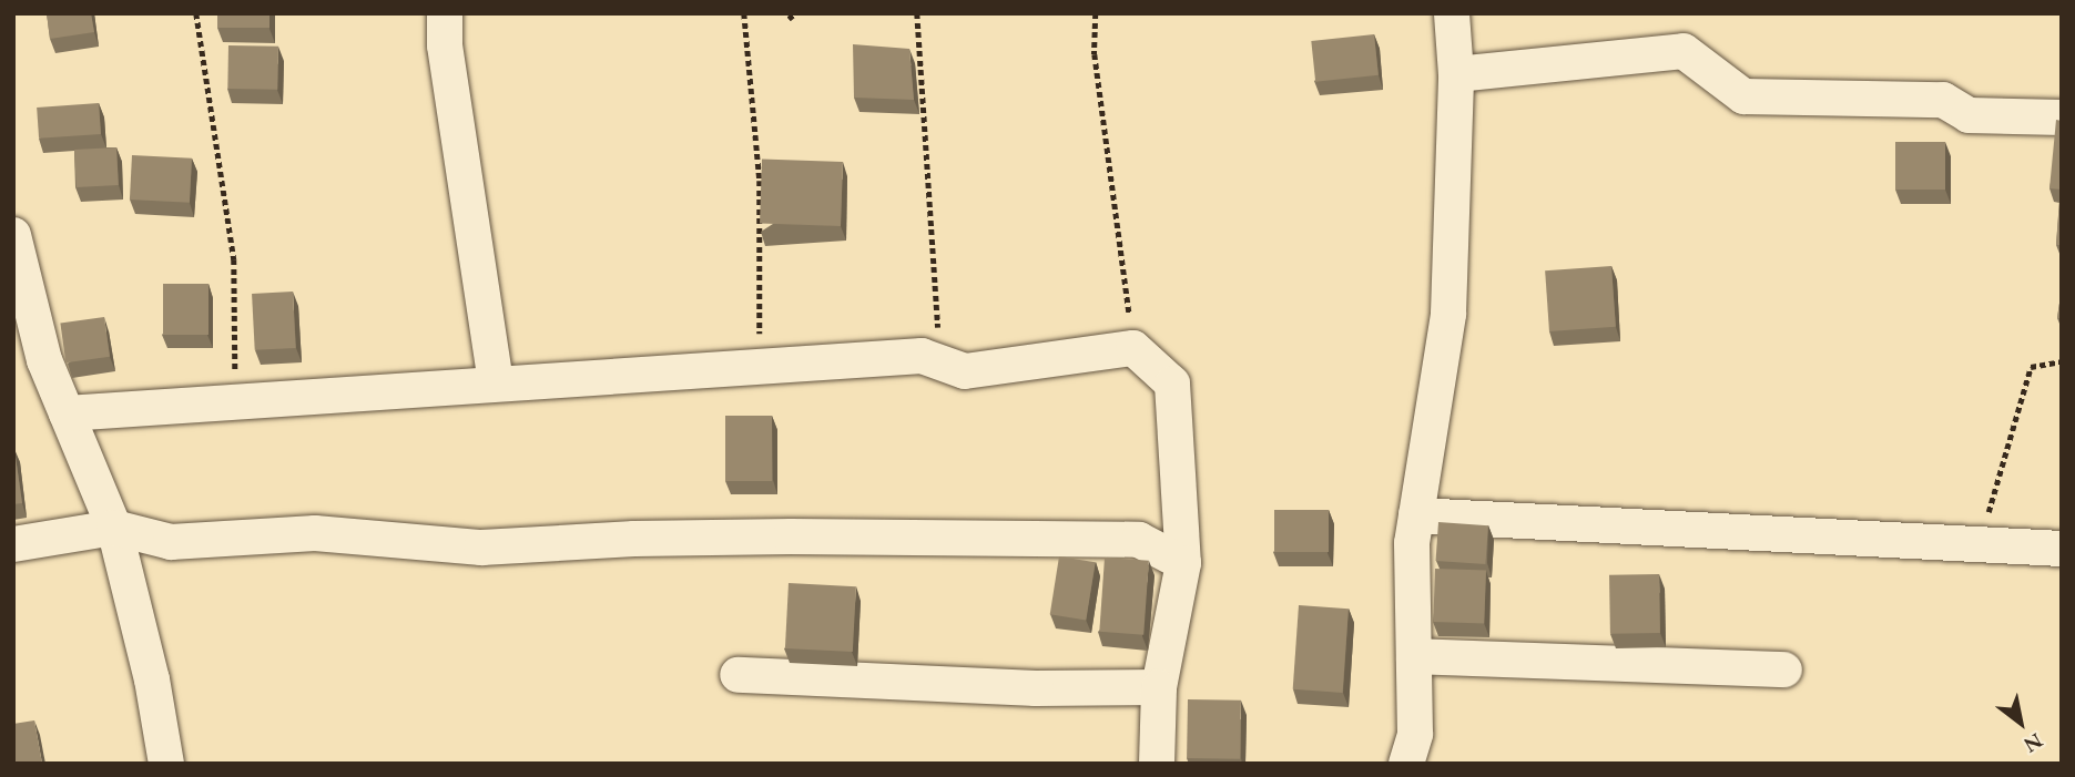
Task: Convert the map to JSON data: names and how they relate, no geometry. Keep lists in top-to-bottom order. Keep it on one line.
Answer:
{"north":"bottom right"}
